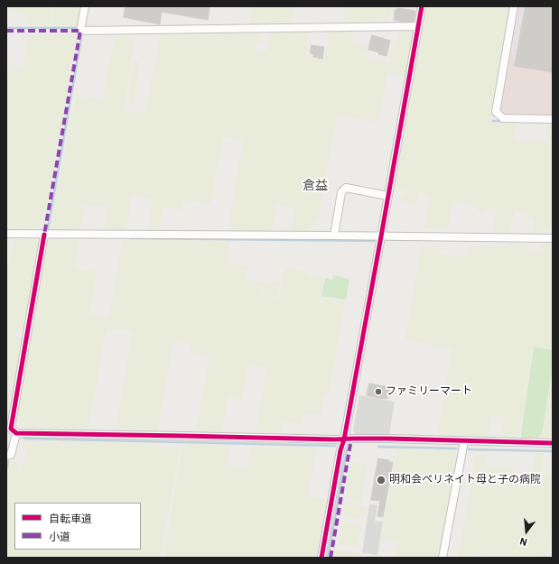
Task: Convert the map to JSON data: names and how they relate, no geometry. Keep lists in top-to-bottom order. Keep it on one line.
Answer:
{"districts":["倉益"],"places":["ファミリーマート","明和会ペリネイト母と子の病院"],"legend":["自転車道","小道"],"north":"bottom"}
